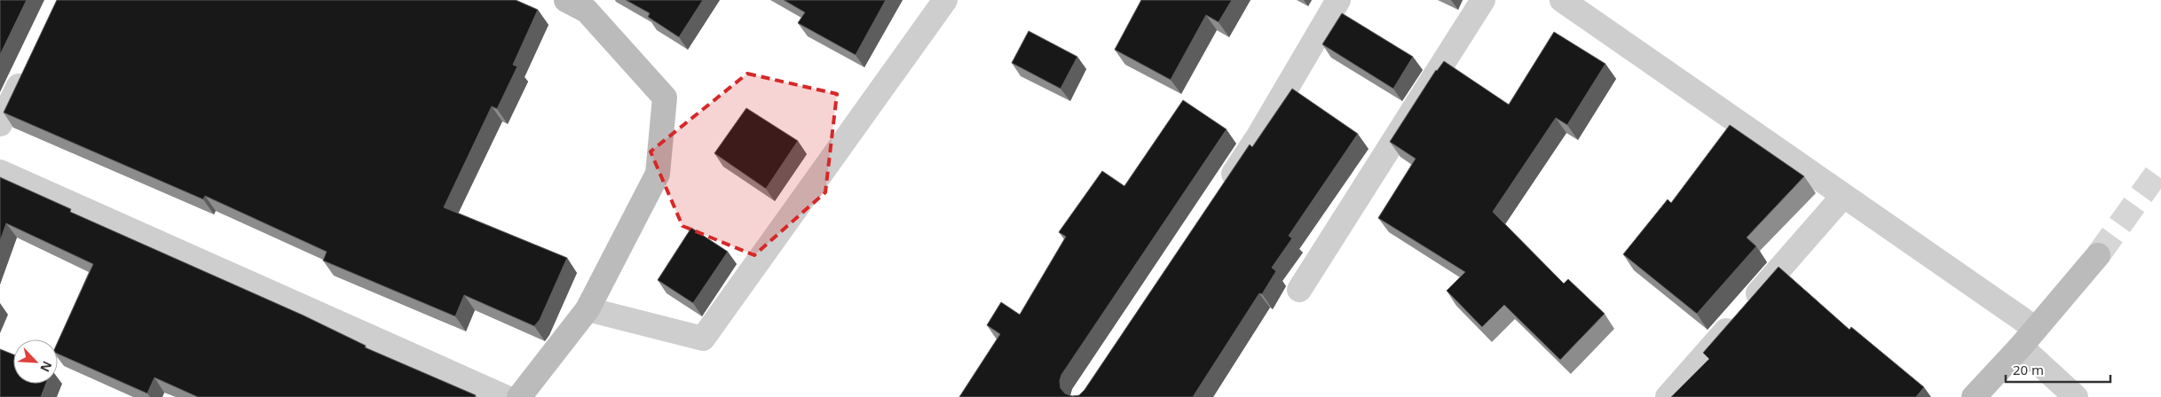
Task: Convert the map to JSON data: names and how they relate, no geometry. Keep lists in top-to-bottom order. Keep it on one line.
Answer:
{"scale_bar":"20 m","north":"bottom right"}
